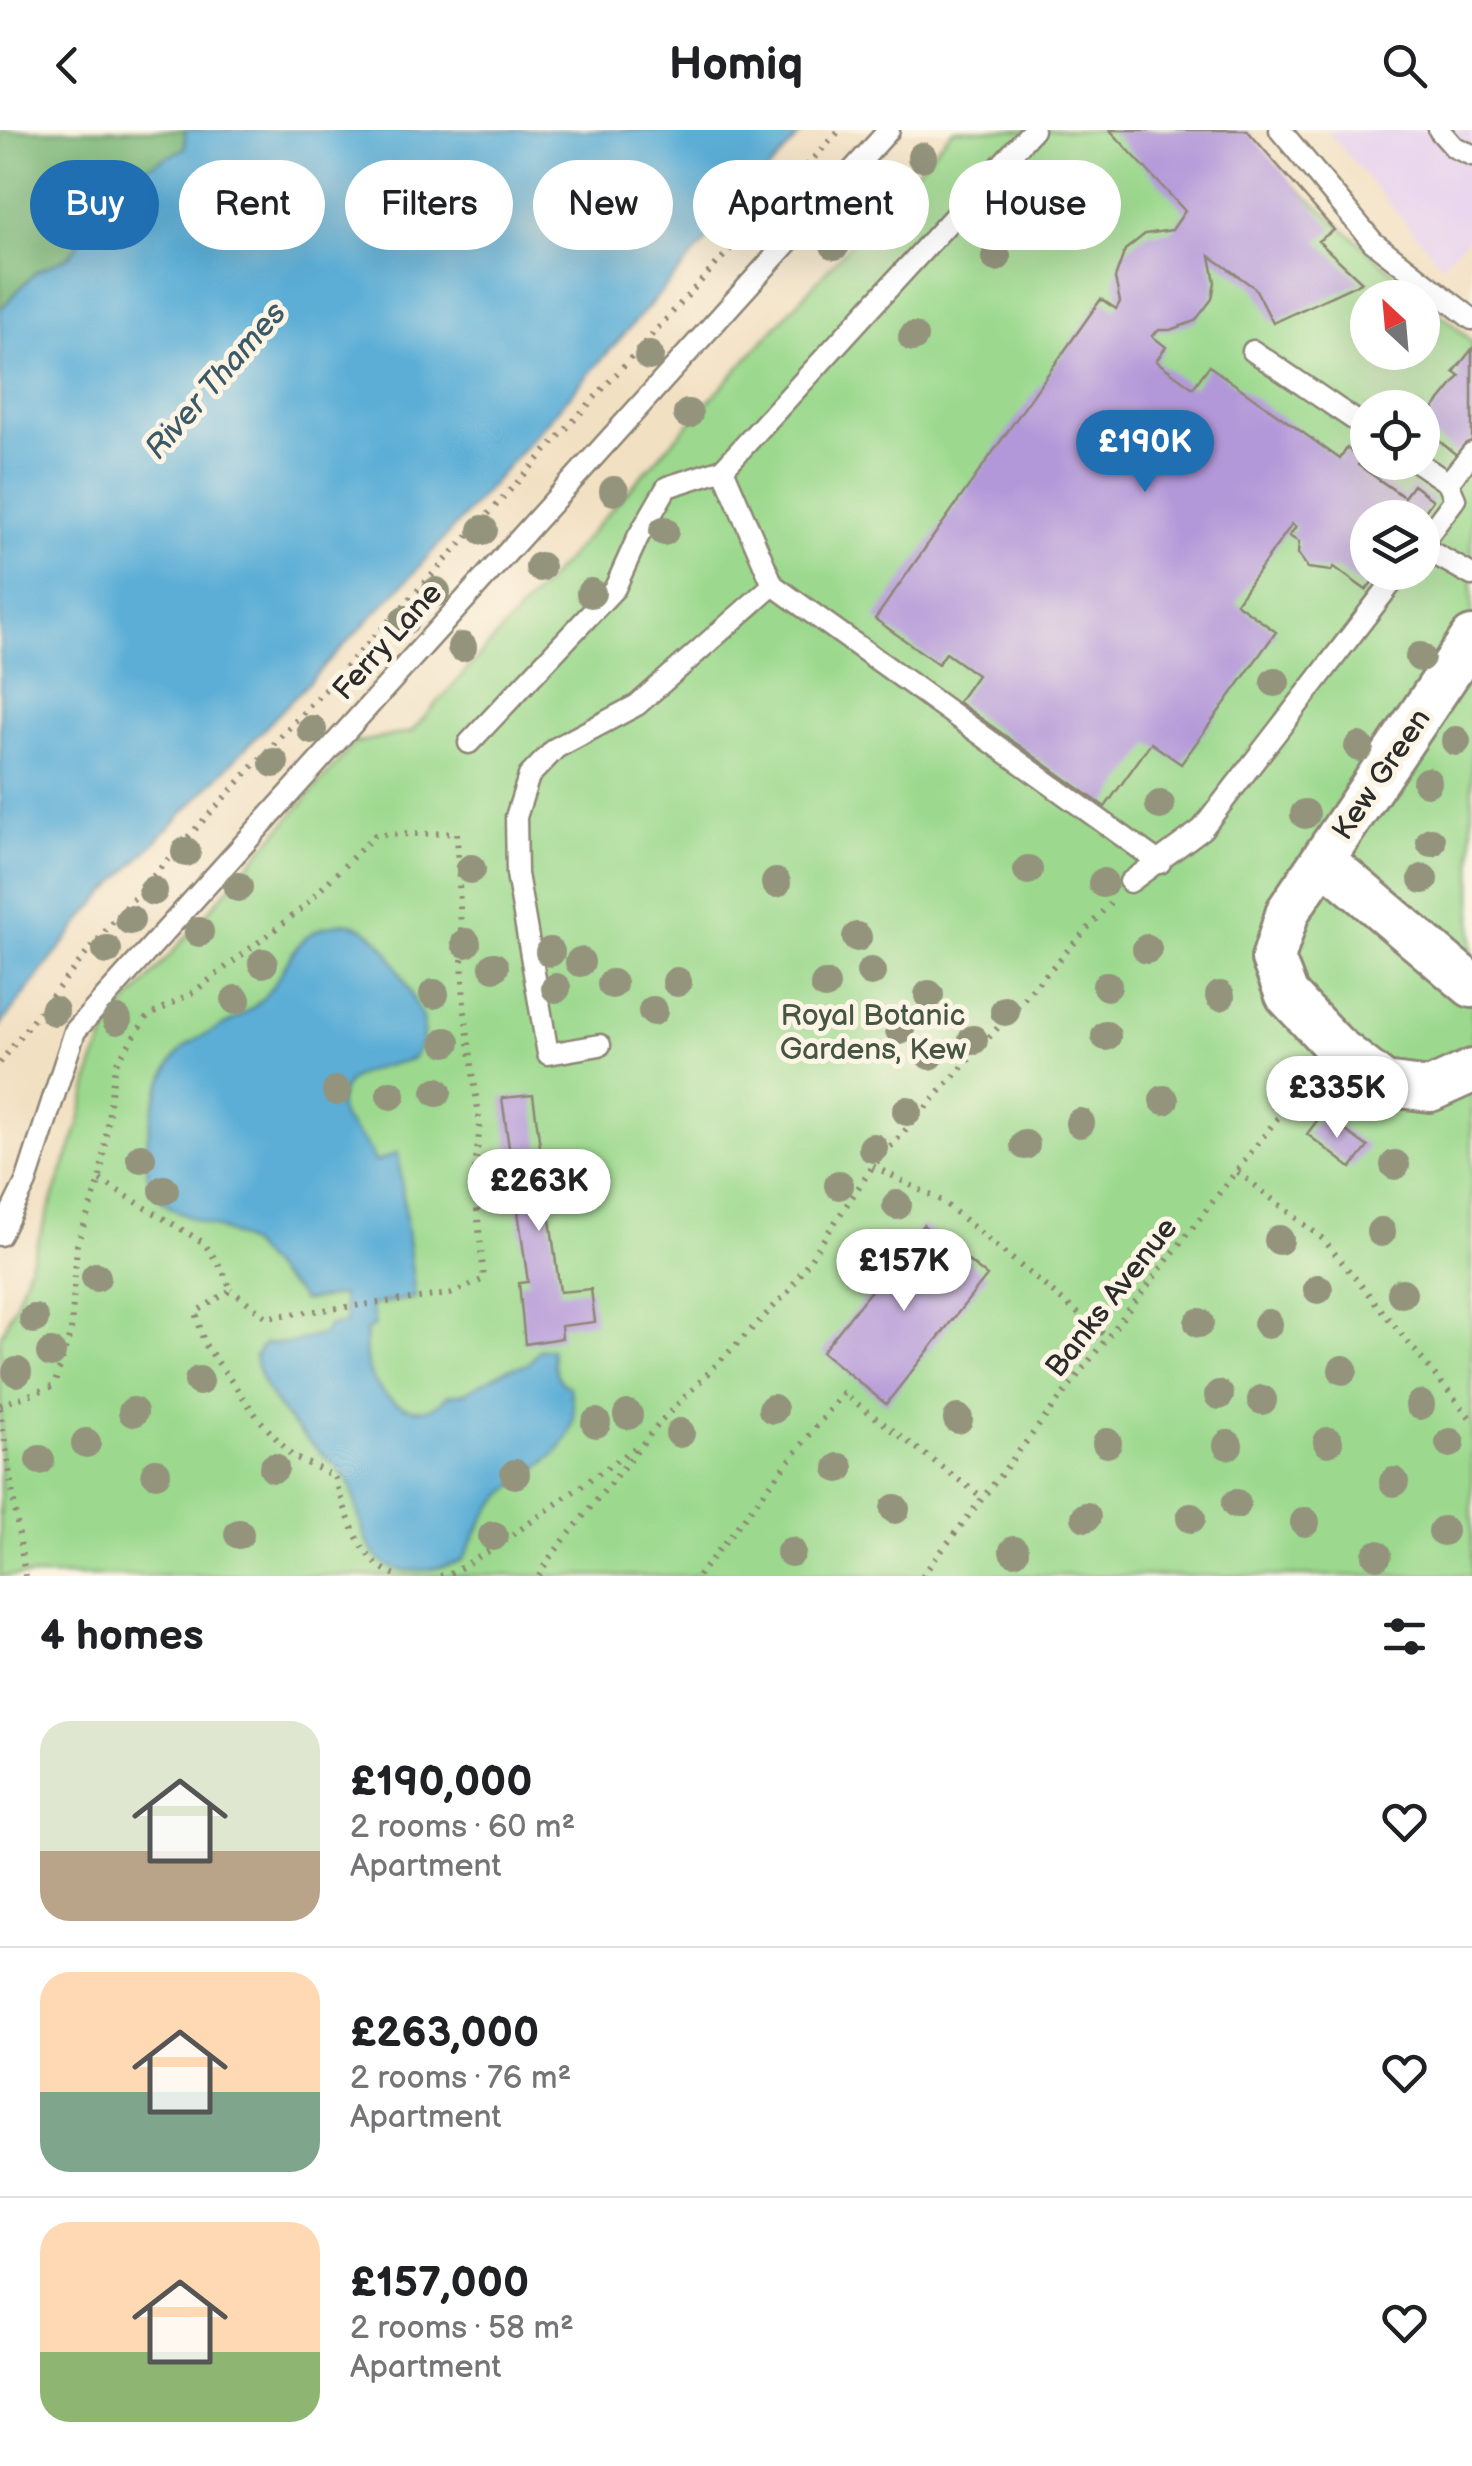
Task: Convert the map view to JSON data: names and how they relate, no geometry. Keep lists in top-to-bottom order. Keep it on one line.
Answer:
{"streets":{"street":["Kew Green"],"lane":["Ferry Lane"],"path":["Banks Avenue"]},"crossings":[["Kew Green","Banks Avenue"]],"water":["River Thames"],"parks":["Royal Botanic Gardens, Kew"],"north":"top left","page":{"header":"Homiq","chip":["Buy","Rent","Filters","New","Apartment","House"],"price":["£190K","£335K","£263K","£157K"],"heading":"4 homes","list":[{"name":"£190,000","note":"2 rooms · 60 m² · Apartment"},{"name":"£263,000","note":"2 rooms · 76 m² · Apartment"},{"name":"£157,000","note":"2 rooms · 58 m² · Apartment"}]}}
